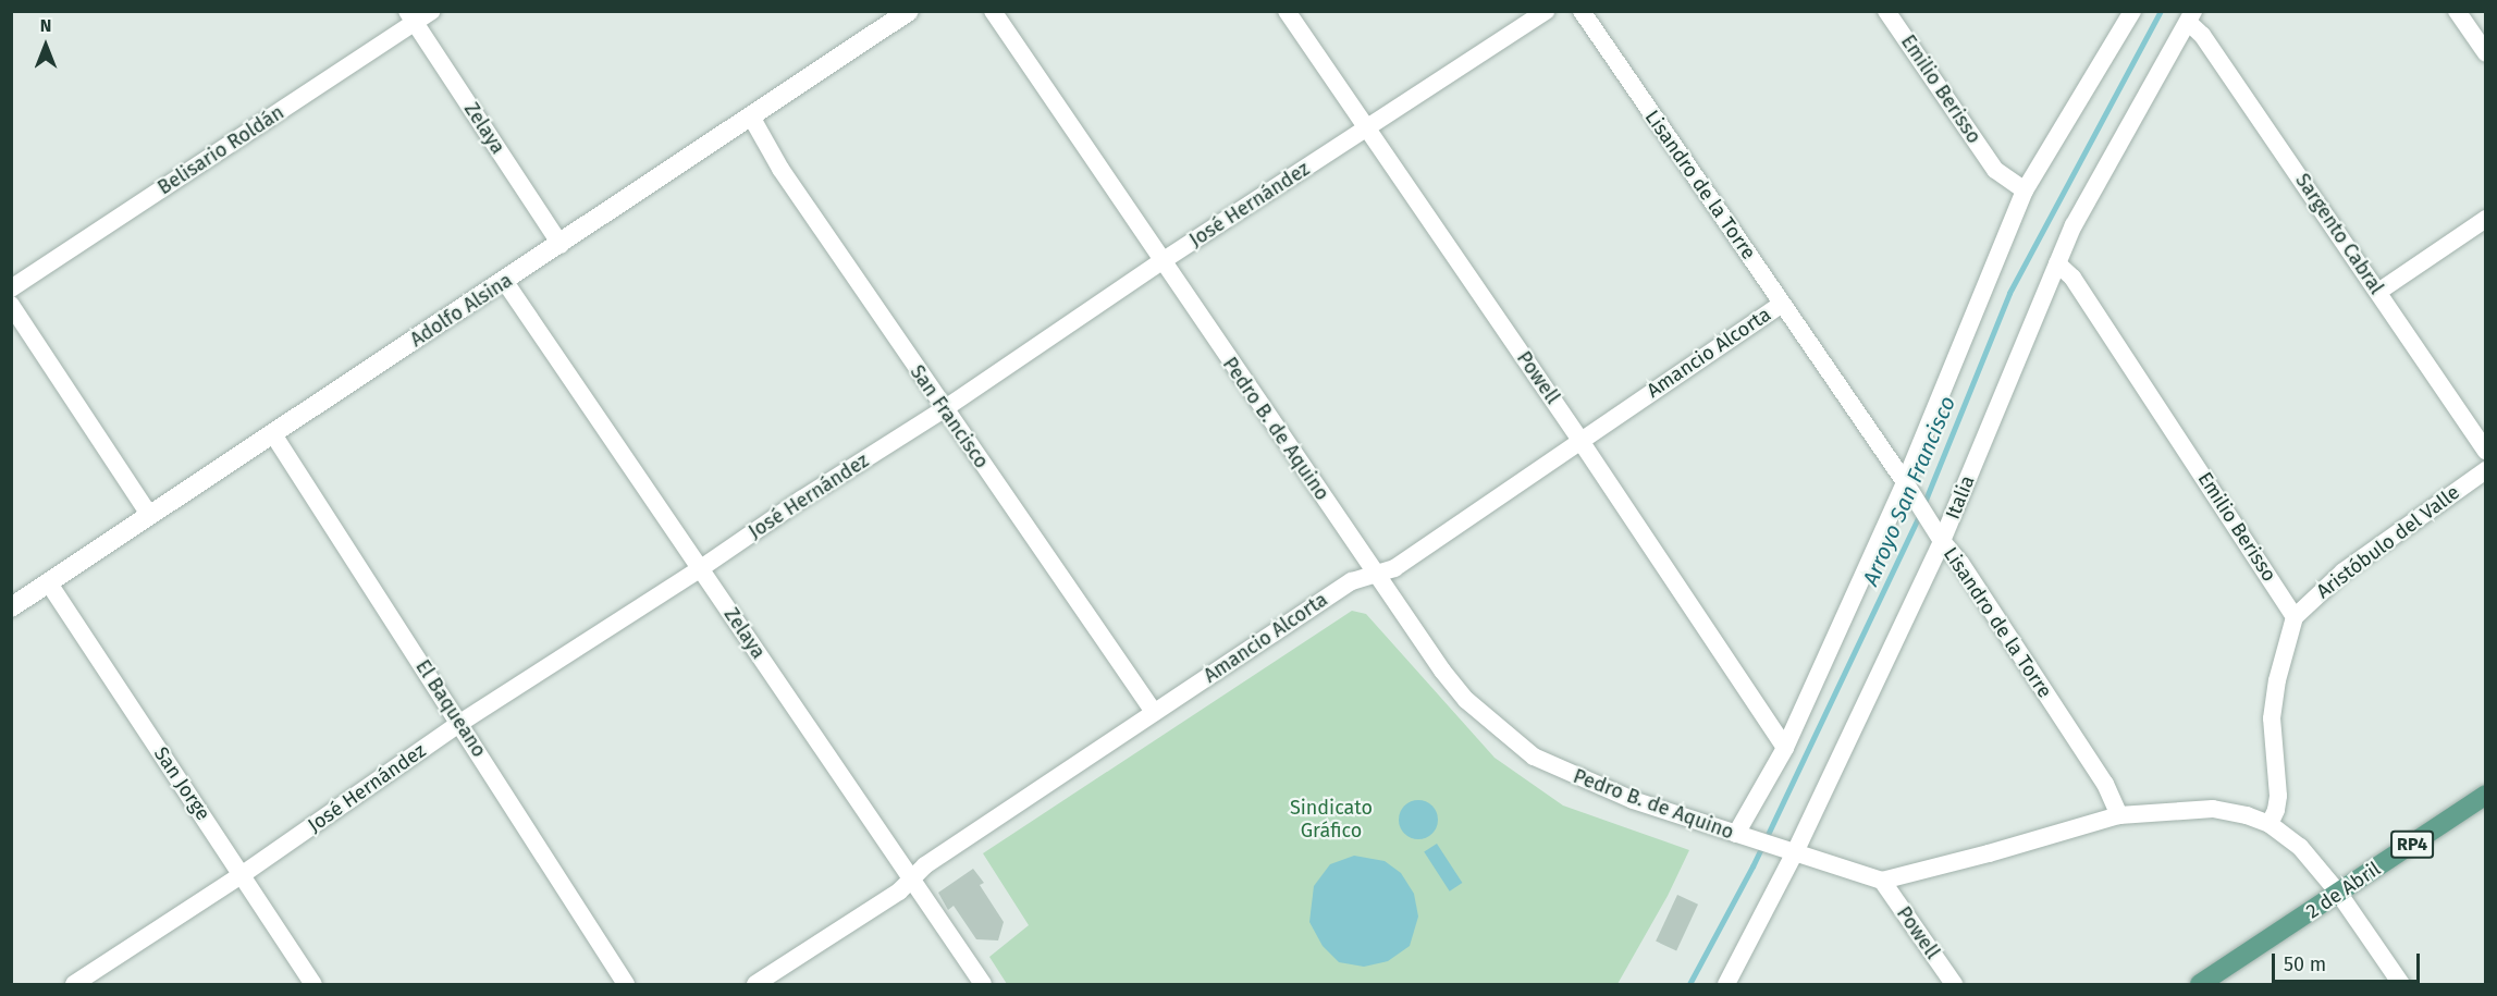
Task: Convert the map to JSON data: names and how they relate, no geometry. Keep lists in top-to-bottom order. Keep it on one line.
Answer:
{"streets":{"main road":["RP4","2 de Abril"],"street":["Emilio Berisso","Zelaya","Belisario Roldán","Lisandro de la Torre","José Hernández","Sargento Cabral","Adolfo Alsina","Amancio Alcorta","Powell","San Francisco","Pedro B. de Aquino","Italia","Aristóbulo del Valle","El Baqueano","San Jorge"]},"crossings":[["Emilio Berisso","Italia"],["Emilio Berisso","Aristóbulo del Valle"],["Zelaya","Belisario Roldán"],["Zelaya","José Hernández"],["Zelaya","Adolfo Alsina"],["Zelaya","Amancio Alcorta"],["Lisandro de la Torre","Amancio Alcorta"],["Lisandro de la Torre","Pedro B. de Aquino"],["Lisandro de la Torre","Italia"],["José Hernández","Powell"],["José Hernández","San Francisco"],["José Hernández","Pedro B. de Aquino"],["José Hernández","El Baqueano"],["José Hernández","San Jorge"],["Sargento Cabral","Italia"],["Adolfo Alsina","San Francisco"],["Adolfo Alsina","El Baqueano"],["Adolfo Alsina","San Jorge"],["Amancio Alcorta","Powell"],["Amancio Alcorta","San Francisco"],["Amancio Alcorta","Pedro B. de Aquino"],["Powell","Pedro B. de Aquino"],["Pedro B. de Aquino","Italia"],["Pedro B. de Aquino","2 de Abril"]],"water":["Arroyo San Francisco"],"parks":["Sindicato Gráfico"],"scale_bar":"50 m","north":"top"}
